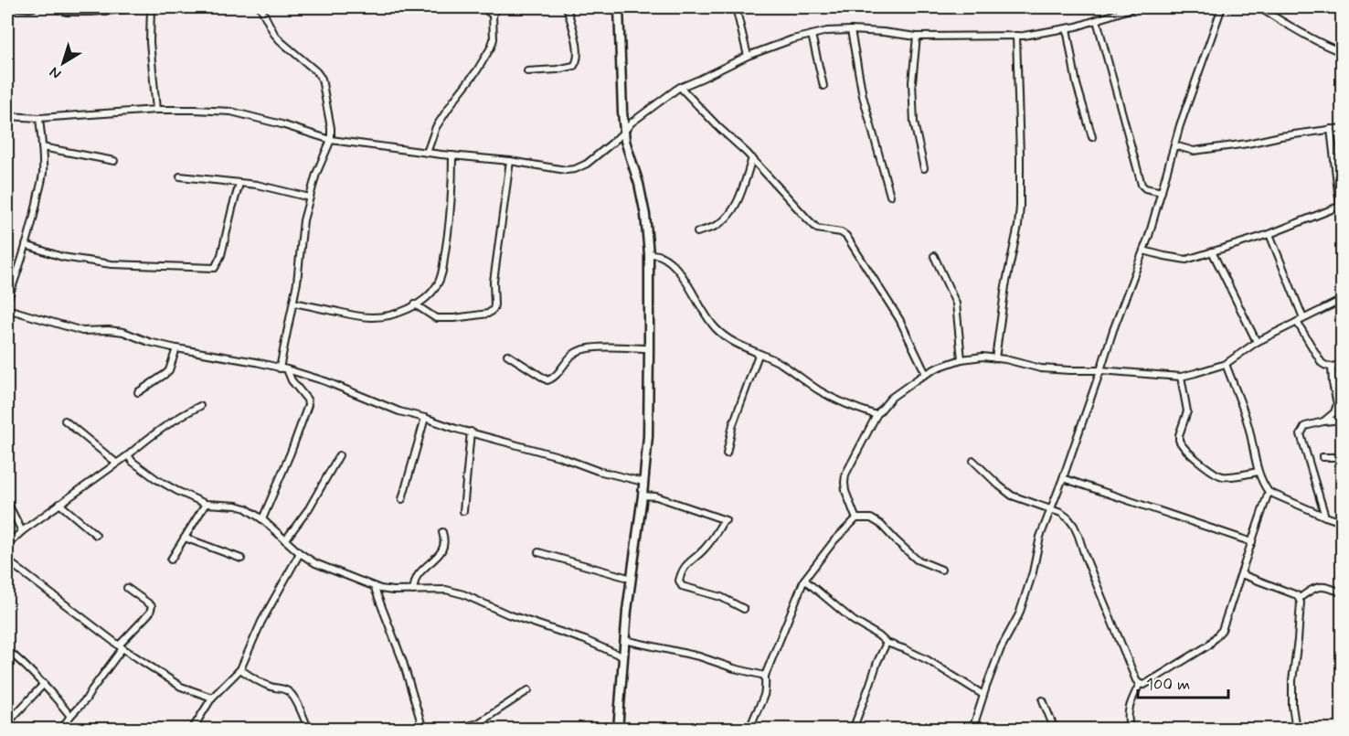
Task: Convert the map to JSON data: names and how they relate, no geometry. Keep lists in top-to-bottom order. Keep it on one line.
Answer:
{"scale_bar":"100 m","north":"bottom left"}
